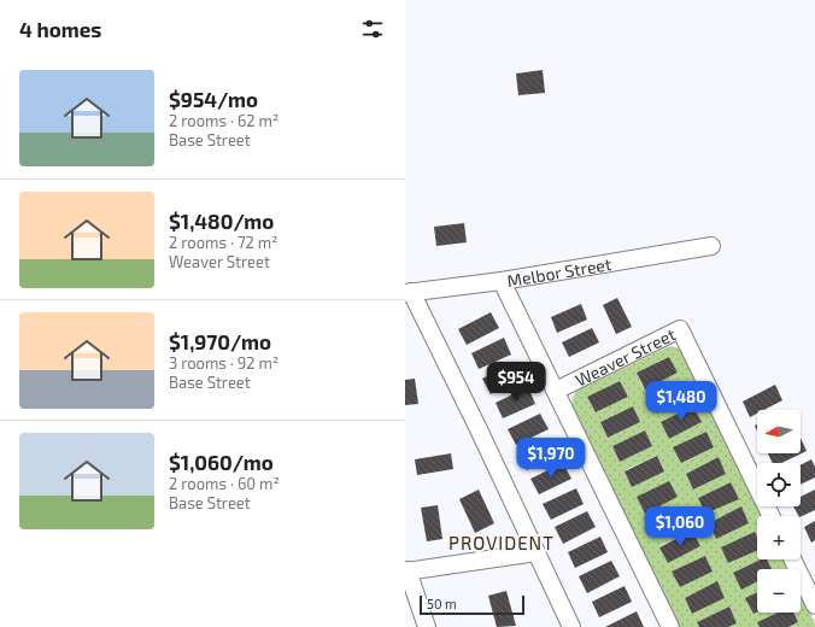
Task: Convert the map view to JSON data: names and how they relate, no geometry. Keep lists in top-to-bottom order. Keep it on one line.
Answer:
{"streets":{"street":["Melbor Street","Weaver Street"]},"districts":["PROVIDENT"],"scale_bar":"50 m","north":"left","page":{"heading":"4 homes","list":[{"name":"$954/mo","note":"2 rooms · 62 m² · Base Street"},{"name":"$1,480/mo","note":"2 rooms · 72 m² · Weaver Street"},{"name":"$1,970/mo","note":"3 rooms · 92 m² · Base Street"},{"name":"$1,060/mo","note":"2 rooms · 60 m² · Base Street"}],"price":["$954","$1,480","$1,970","$1,060"],"map_buttons":["+","−"],"scale":"50 m"}}
